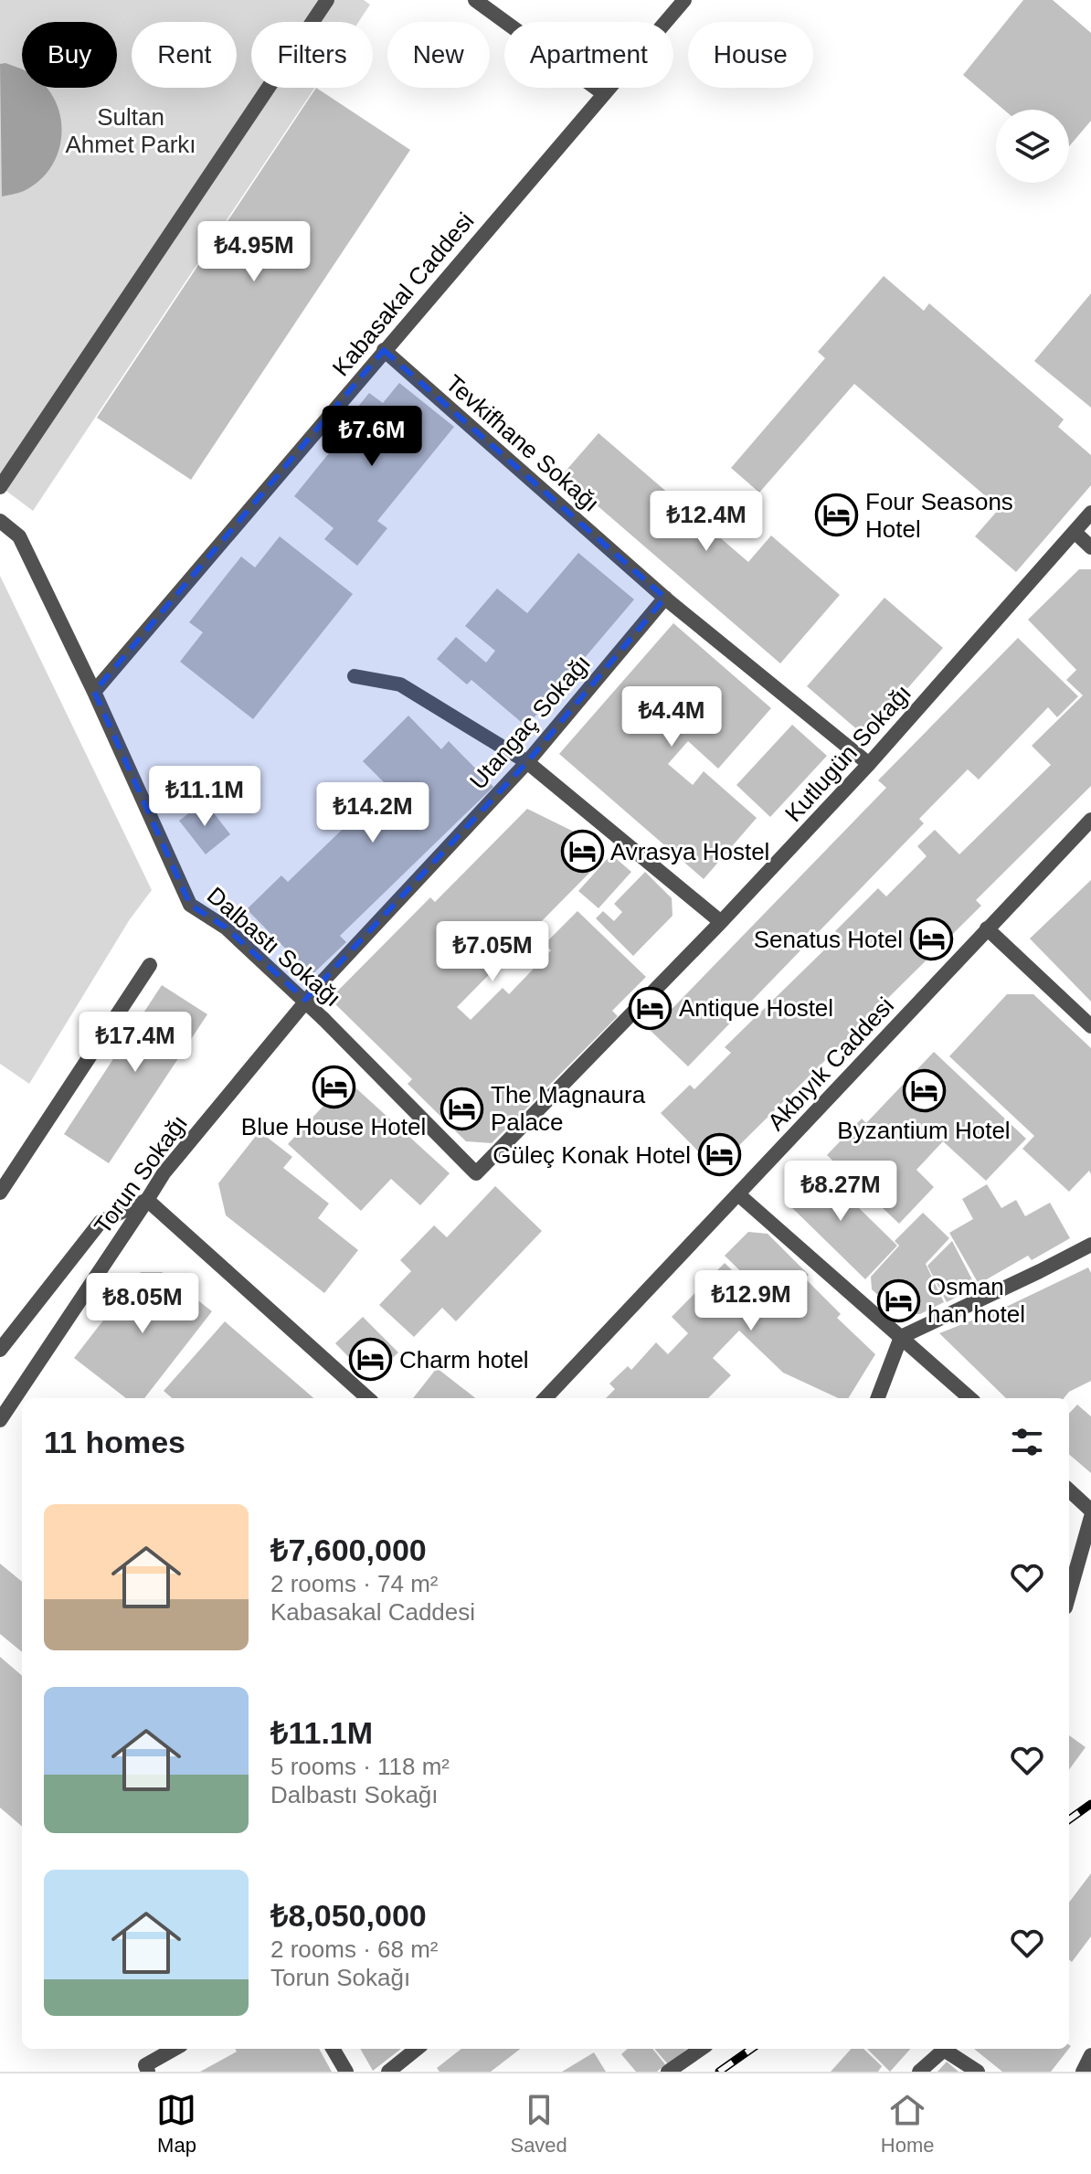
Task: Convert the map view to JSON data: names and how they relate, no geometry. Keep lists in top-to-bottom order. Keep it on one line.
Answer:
{"streets":{"street":["Kabasakal Caddesi","Tevkifhane Sokağı","Utangaç Sokağı","Kutlugün Sokağı","Dalbastı Sokağı","Akbıyık Caddesi","Torun Sokağı"]},"crossings":[["Kabasakal Caddesi","Tevkifhane Sokağı"],["Kabasakal Caddesi","Dalbastı Sokağı"],["Tevkifhane Sokağı","Utangaç Sokağı"],["Tevkifhane Sokağı","Kutlugün Sokağı"],["Utangaç Sokağı","Dalbastı Sokağı"],["Utangaç Sokağı","Torun Sokağı"],["Kutlugün Sokağı","Dalbastı Sokağı"],["Dalbastı Sokağı","Torun Sokağı"]],"parks":["Sultan Ahmet Parkı"],"places":{"hotel":["Four Seasons Hotel","Avrasya Hostel","Senatus Hotel","Antique Hostel","Blue House Hotel","Byzantium Hotel","The Magnaura Palace","Güleç Konak Hotel","Osman han hotel","Charm hotel"]},"page":{"chip":["Buy","Rent","Filters","New","Apartment","House"],"price":["₺4.95M","₺7.6M","₺12.4M","₺4.4M","₺11.1M","₺14.2M","₺7.05M","₺17.4M","₺8.27M","₺12.9M","₺8.05M"],"heading":"11 homes","list":[{"name":"₺7,600,000","note":"2 rooms · 74 m² · Kabasakal Caddesi"},{"name":"₺11.1M","note":"5 rooms · 118 m² · Dalbastı Sokağı"},{"name":"₺8,050,000","note":"2 rooms · 68 m² · Torun Sokağı"}],"tabs":["Map","Saved","Home"]}}
